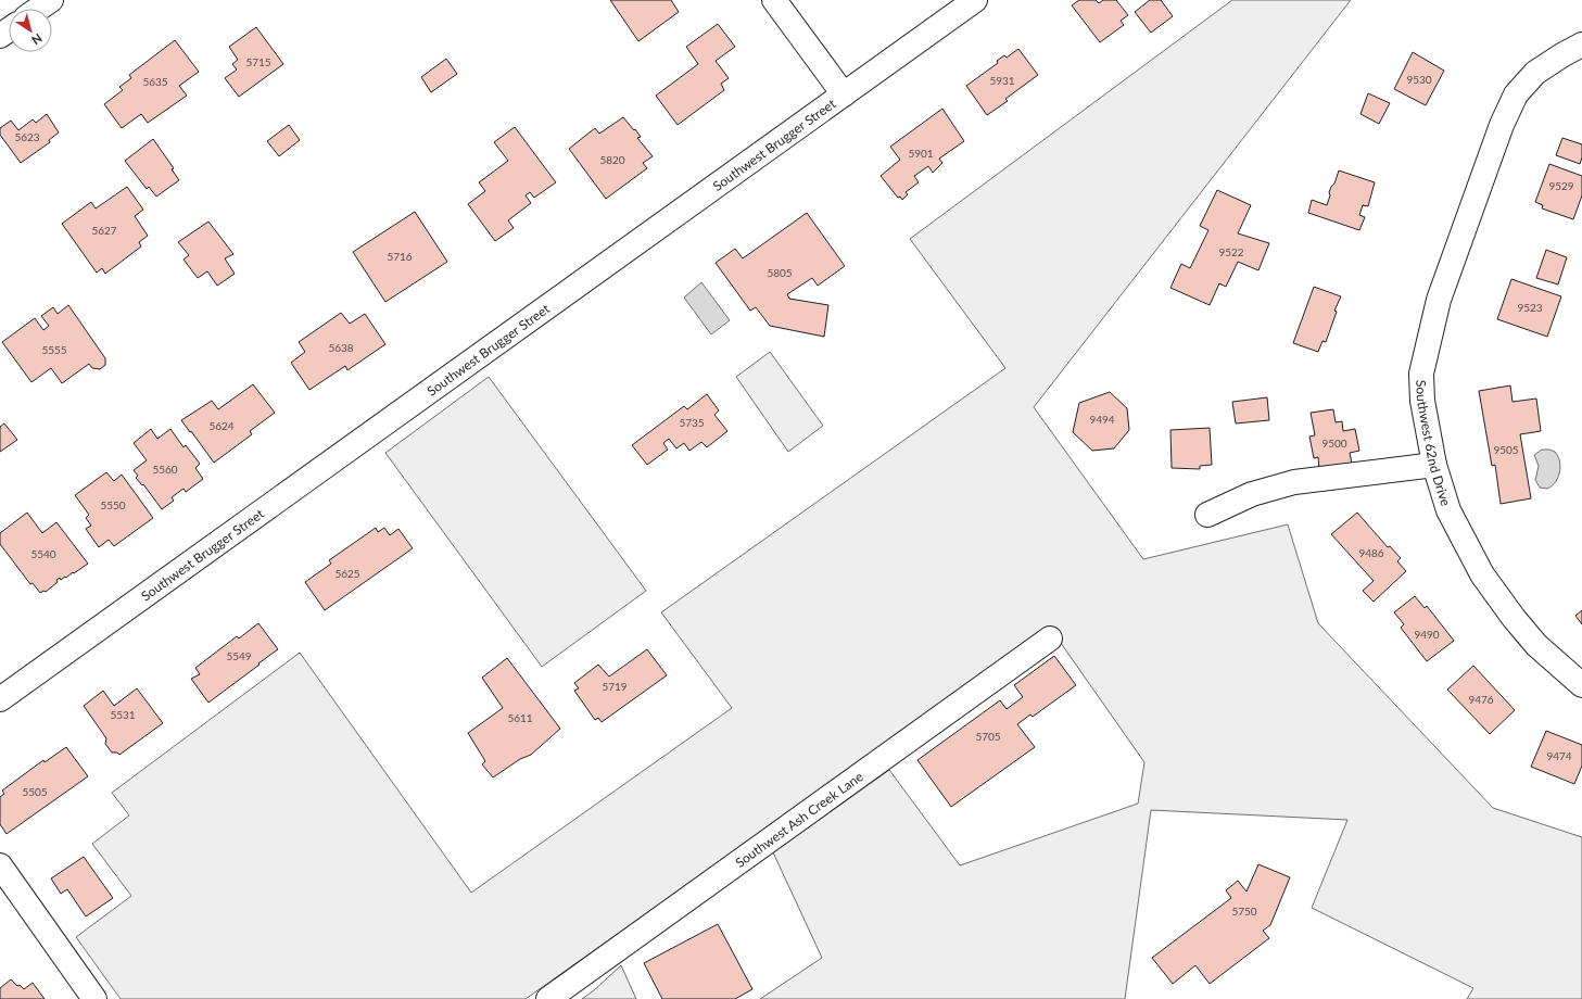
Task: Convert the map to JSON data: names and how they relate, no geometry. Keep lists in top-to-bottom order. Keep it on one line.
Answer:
{"streets":{"street":["Southwest Brugger Street","Southwest 62nd Drive","Southwest Ash Creek Lane"]},"house_numbers":["5715","9530","5931","5635","5623","5901","5820","9529","5627","9522","5716","5805","9523","5638","5555","9494","5735","5624","9500","9505","5560","5550","9486","5540","5625","9490","5549","5719","9476","5531","5611","5705","9474","5505","5750"],"north":"bottom right"}
